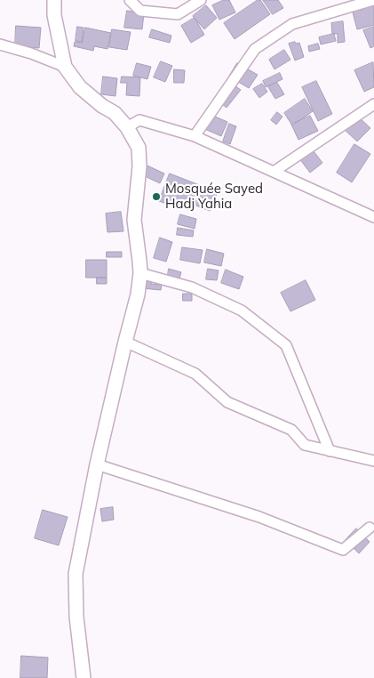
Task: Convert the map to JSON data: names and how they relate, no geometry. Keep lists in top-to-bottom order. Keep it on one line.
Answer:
{"places":["Mosquée Sayed Hadj Yahia"]}
